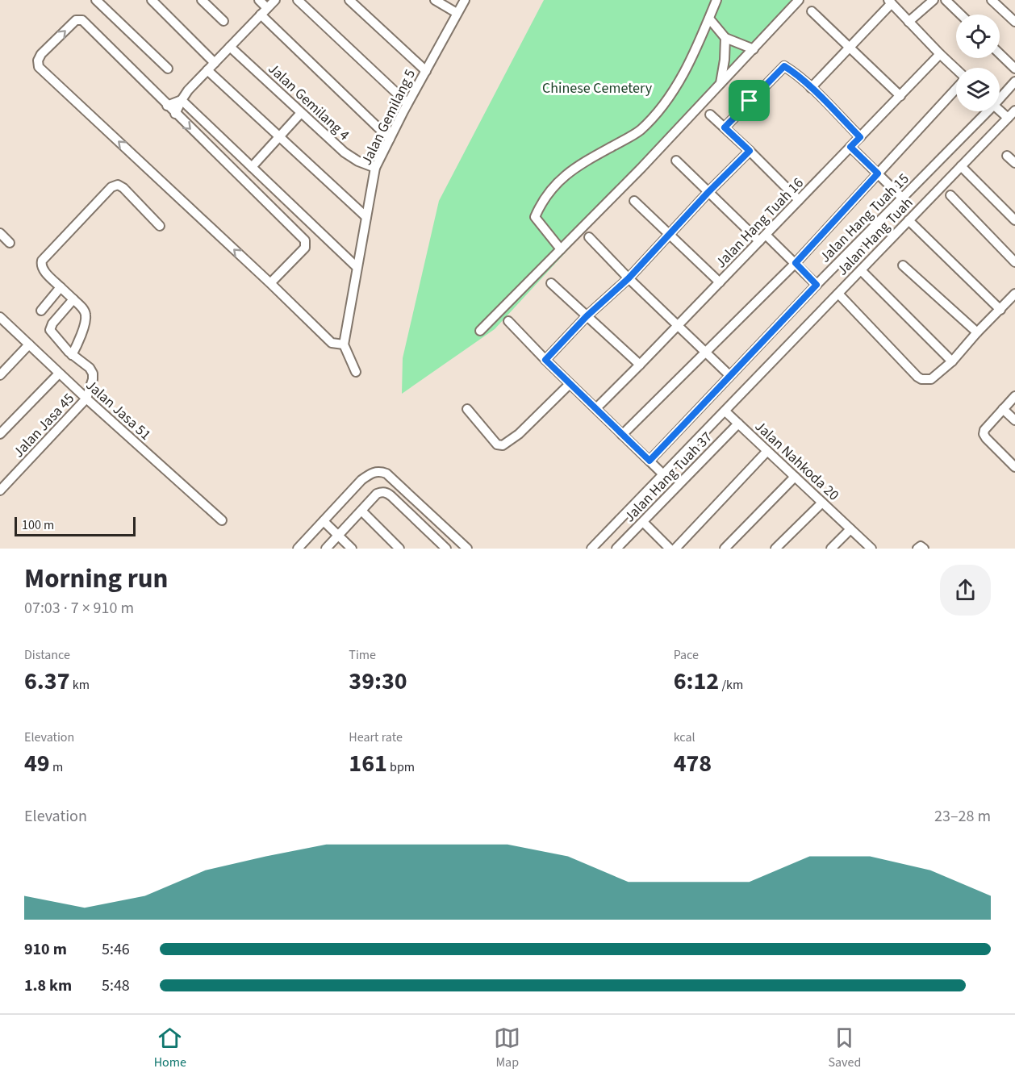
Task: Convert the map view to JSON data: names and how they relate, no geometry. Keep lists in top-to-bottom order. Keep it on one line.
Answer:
{"streets":{"street":["Jalan Gemilang 4","Jalan Gemilang 5","Jalan Hang Tuah 15","Jalan Hang Tuah 16","Jalan Hang Tuah","Jalan Jasa 51","Jalan Jasa 45","Jalan Nahkoda 20","Jalan Hang Tuah 37"]},"crossings":[["Jalan Gemilang 4","Jalan Gemilang 5"],["Jalan Hang Tuah","Jalan Nahkoda 20"],["Jalan Jasa 51","Jalan Jasa 45"],["Jalan Nahkoda 20","Jalan Hang Tuah 37"]],"parks":["Chinese Cemetery"],"scale_bar":"100 m","page":{"scale":"100 m","heading":["Morning run","07:03 · 7 × 910 m"],"stats":[["Distance","6.37 km"],["Time","39:30"],["Pace","6:12 /km"],["Elevation","49 m"],["Heart rate","161 bpm"],["kcal","478"]],"chart":["Elevation","23–28 m"],"list":[{"name":"910 m","note":"5:46"},{"name":"1.8 km","note":"5:48"}],"tabs":["Home","Map","Saved"]}}
